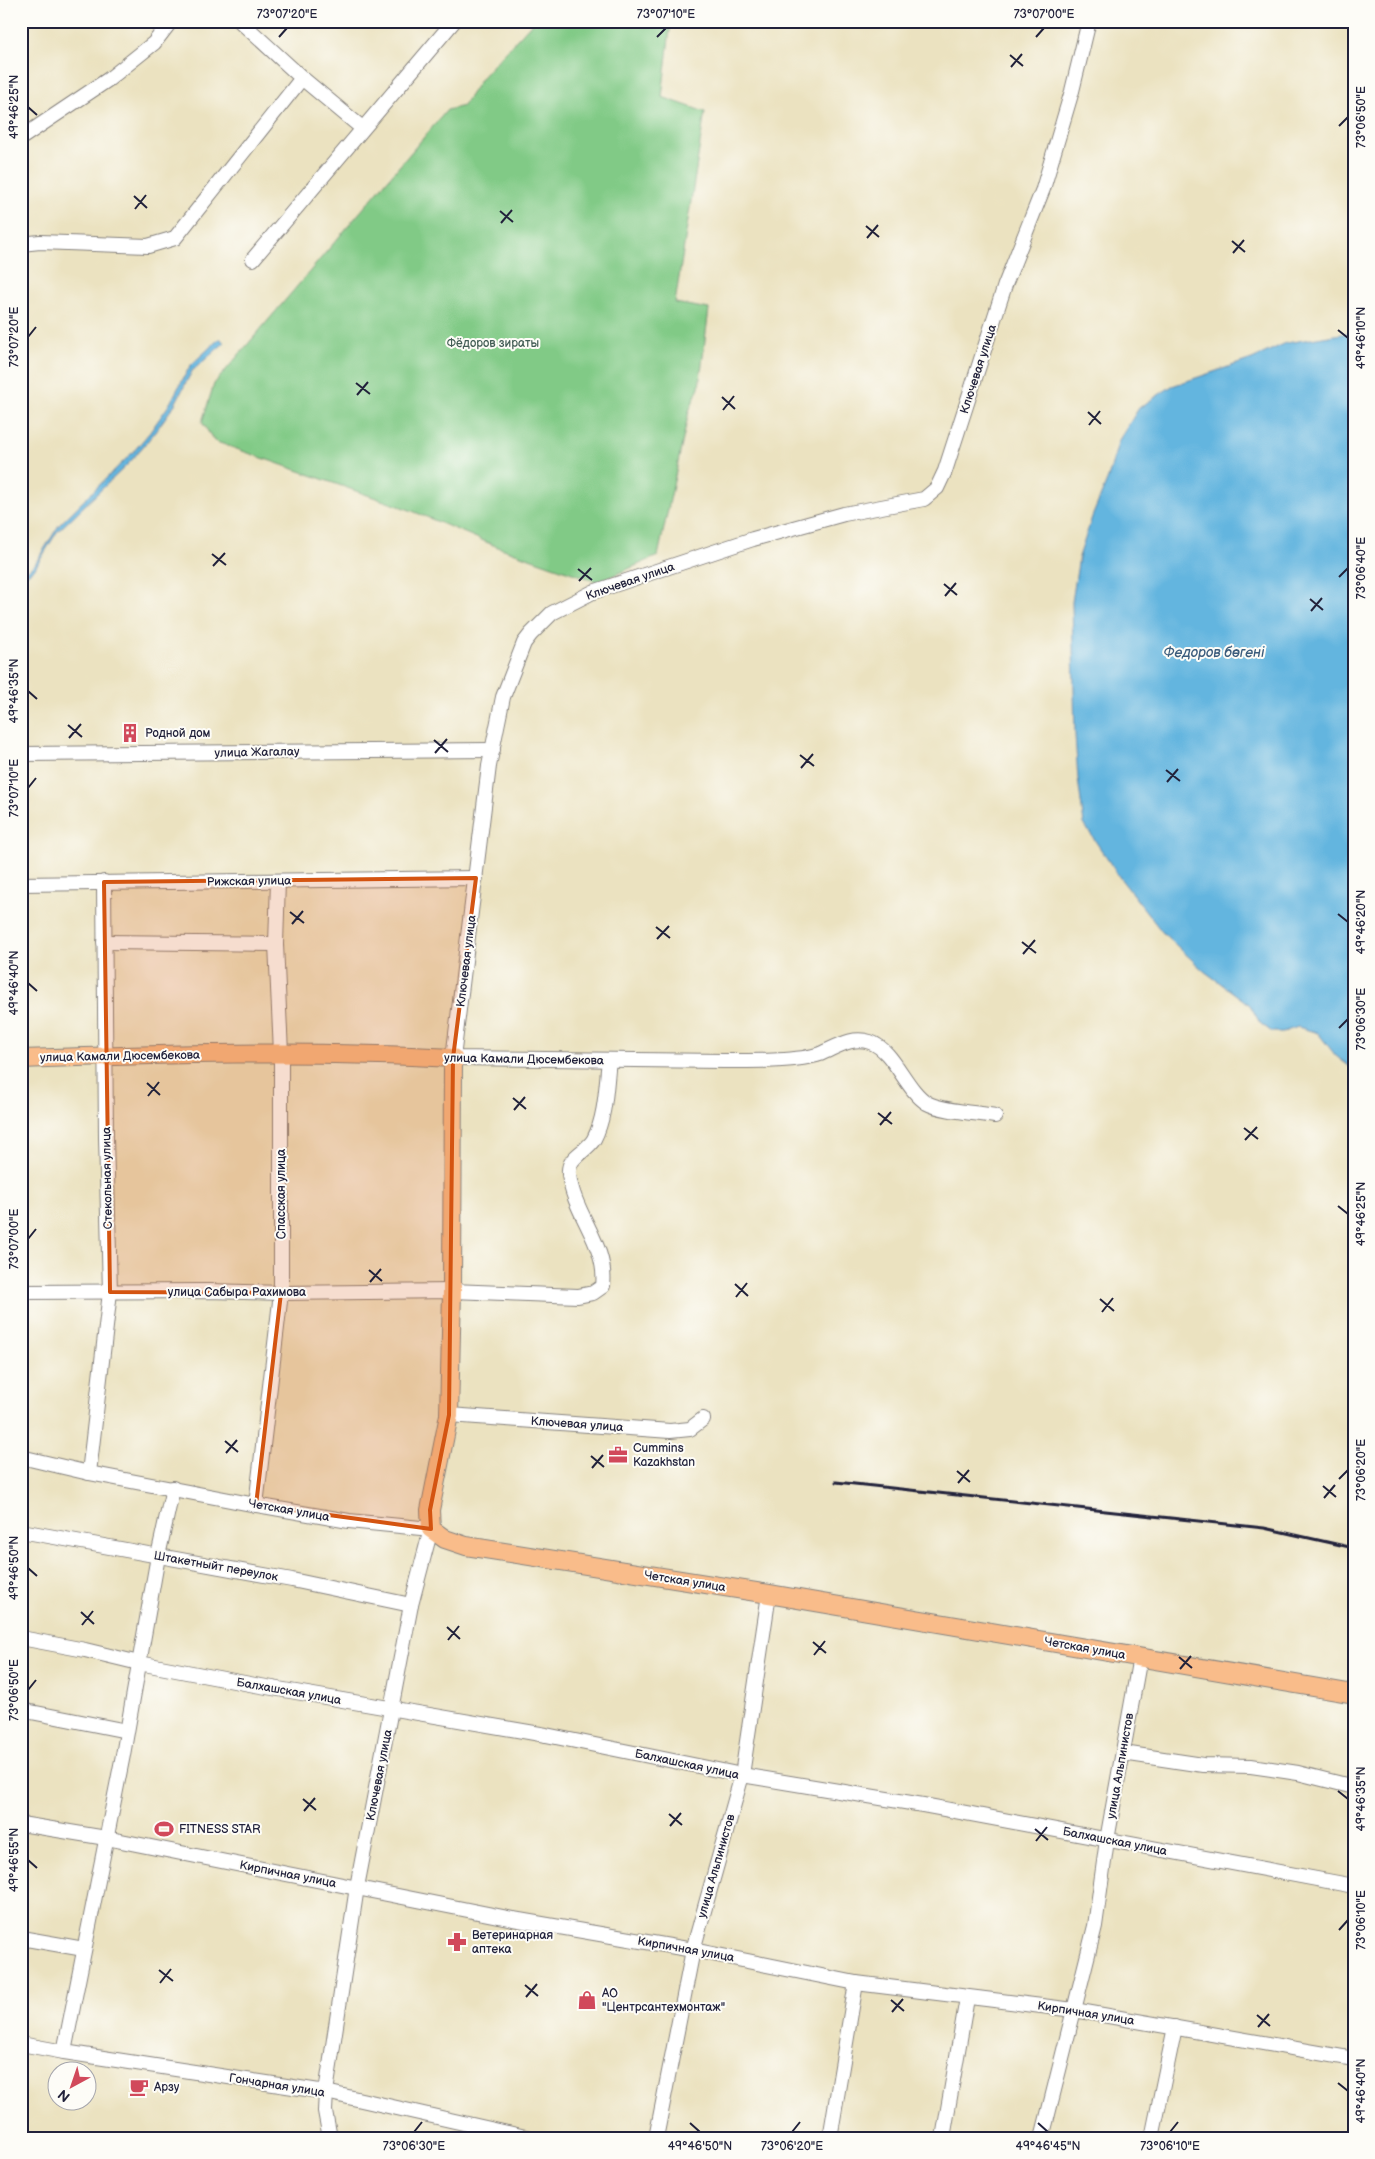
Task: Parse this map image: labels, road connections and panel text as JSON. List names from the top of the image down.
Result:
{
  "streets": {
    "main road": ["Ключевая улица", "улица Камали Дюсембекова", "Четская улица"],
    "street": [
      "улица Жагалау",
      "Рижская улица",
      "Стекольная улица",
      "Спасская улица",
      "улица Сабыра Рахимова",
      "Штакетныйт переулок",
      "Балхашская улица",
      "улица Альпинистов",
      "Кирпичная улица",
      "Гончарная улица"
    ]
  },
  "crossings": [
    ["Ключевая улица", "улица Жагалау"],
    ["Ключевая улица", "Рижская улица"],
    ["Ключевая улица", "улица Камали Дюсембекова"],
    ["Ключевая улица", "улица Сабыра Рахимова"],
    ["Ключевая улица", "Четская улица"],
    ["Ключевая улица", "Штакетныйт переулок"],
    ["Ключевая улица", "Балхашская улица"],
    ["Ключевая улица", "Кирпичная улица"],
    ["Ключевая улица", "Гончарная улица"],
    ["Рижская улица", "Стекольная улица"],
    ["Рижская улица", "Спасская улица"],
    ["улица Камали Дюсембекова", "Стекольная улица"],
    ["улица Камали Дюсембекова", "Спасская улица"],
    ["улица Камали Дюсембекова", "улица Сабыра Рахимова"],
    ["Стекольная улица", "улица Сабыра Рахимова"],
    ["Стекольная улица", "Четская улица"],
    ["Спасская улица", "улица Сабыра Рахимова"],
    ["Спасская улица", "Четская улица"],
    ["Четская улица", "улица Альпинистов"],
    ["Балхашская улица", "улица Альпинистов"],
    ["улица Альпинистов", "Кирпичная улица"]
  ],
  "water": ["Федоров бөгені"],
  "parks": ["Фёдоров зираты"],
  "places": {
    "building": ["Родной дом"],
    "office": ["Cummins Kazakhstan"],
    "sports": ["FITNESS STAR"],
    "pharmacy": ["Ветеринарная аптека"],
    "shop": ["АО \"Центрсантехмонтаж\""],
    "cafe": ["Арзу"]
  },
  "north": "bottom left",
  "coordinates": [
    "73°07'20\"E",
    "73°07'10\"E",
    "73°07'00\"E",
    "49°46'25\"N",
    "73°06'50\"E",
    "49°46'10\"N",
    "73°06'40\"E",
    "49°46'35\"N",
    "49°46'20\"N",
    "49°46'40\"N",
    "73°06'30\"E",
    "73°06'20\"E",
    "49°46'50\"N",
    "49°46'55\"N",
    "73°06'10\"E",
    "49°46'45\"N"
  ]
}
